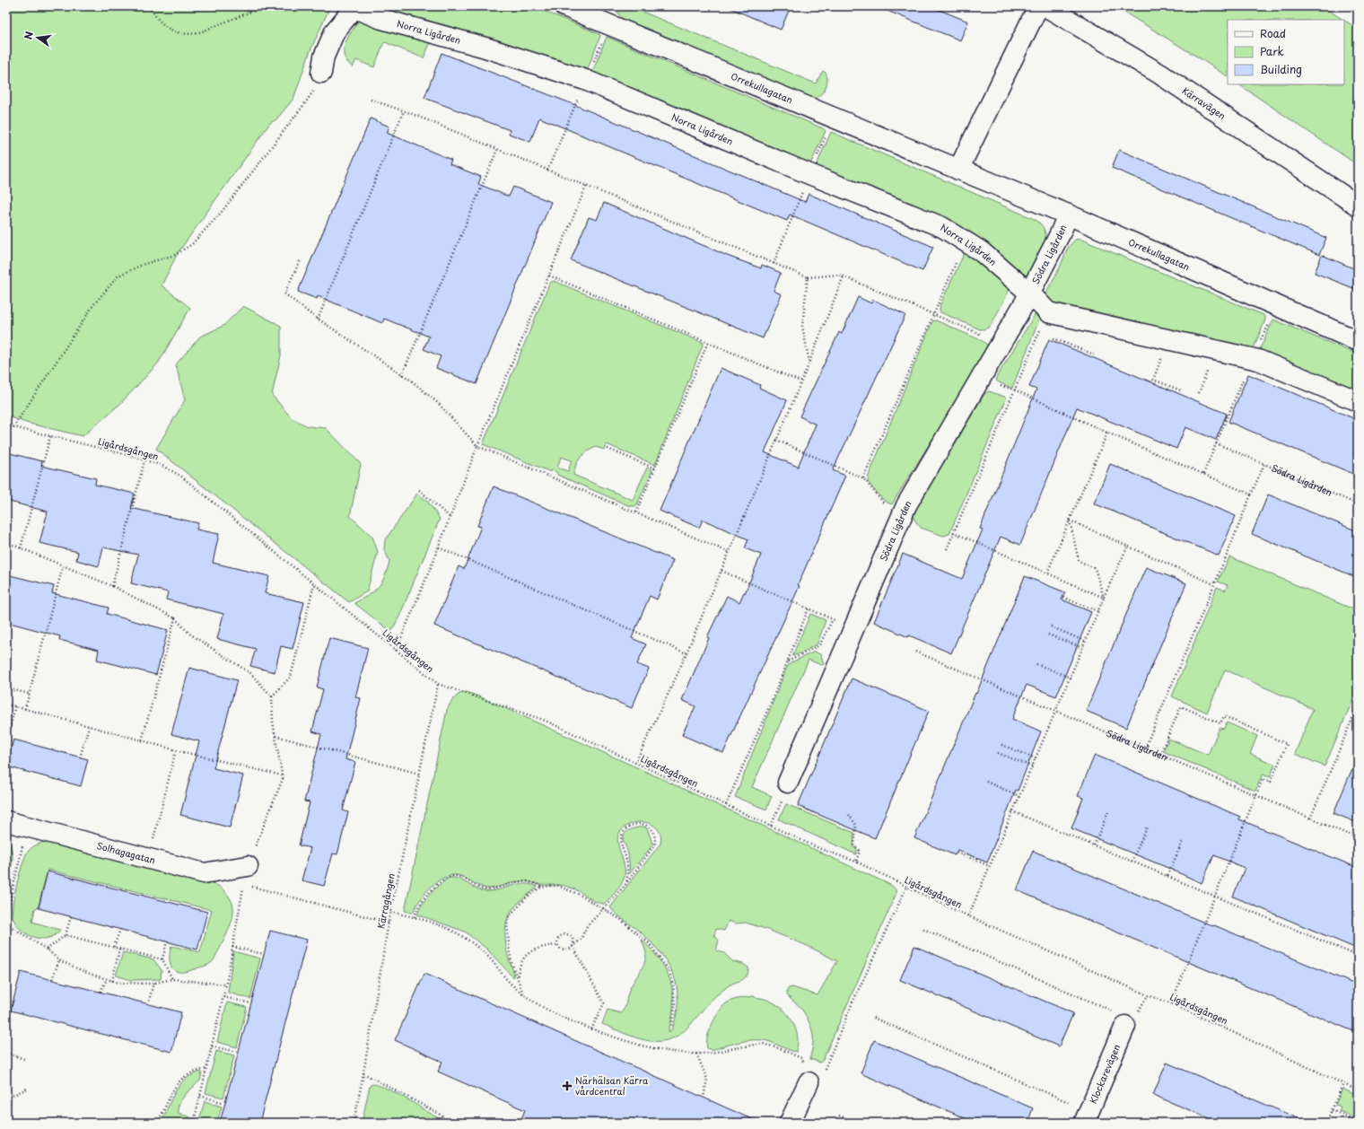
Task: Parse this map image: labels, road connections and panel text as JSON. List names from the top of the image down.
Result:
{
  "streets": {
    "street": [
      "Norra Ligården",
      "Orrekullagatan",
      "Kärravägen",
      "Södra Ligården",
      "Solhagagatan",
      "Klockarevägen"
    ],
    "path": ["Ligårdsgången", "Kärragången"]
  },
  "crossings": [
    ["Norra Ligården", "Södra Ligården"],
    ["Orrekullagatan", "Södra Ligården"],
    ["Ligårdsgången", "Kärragången"]
  ],
  "places": {
    "health": ["Närhälsan Kärra vårdcentral"]
  },
  "legend": ["Road", "Park", "Building"],
  "north": "left"
}
